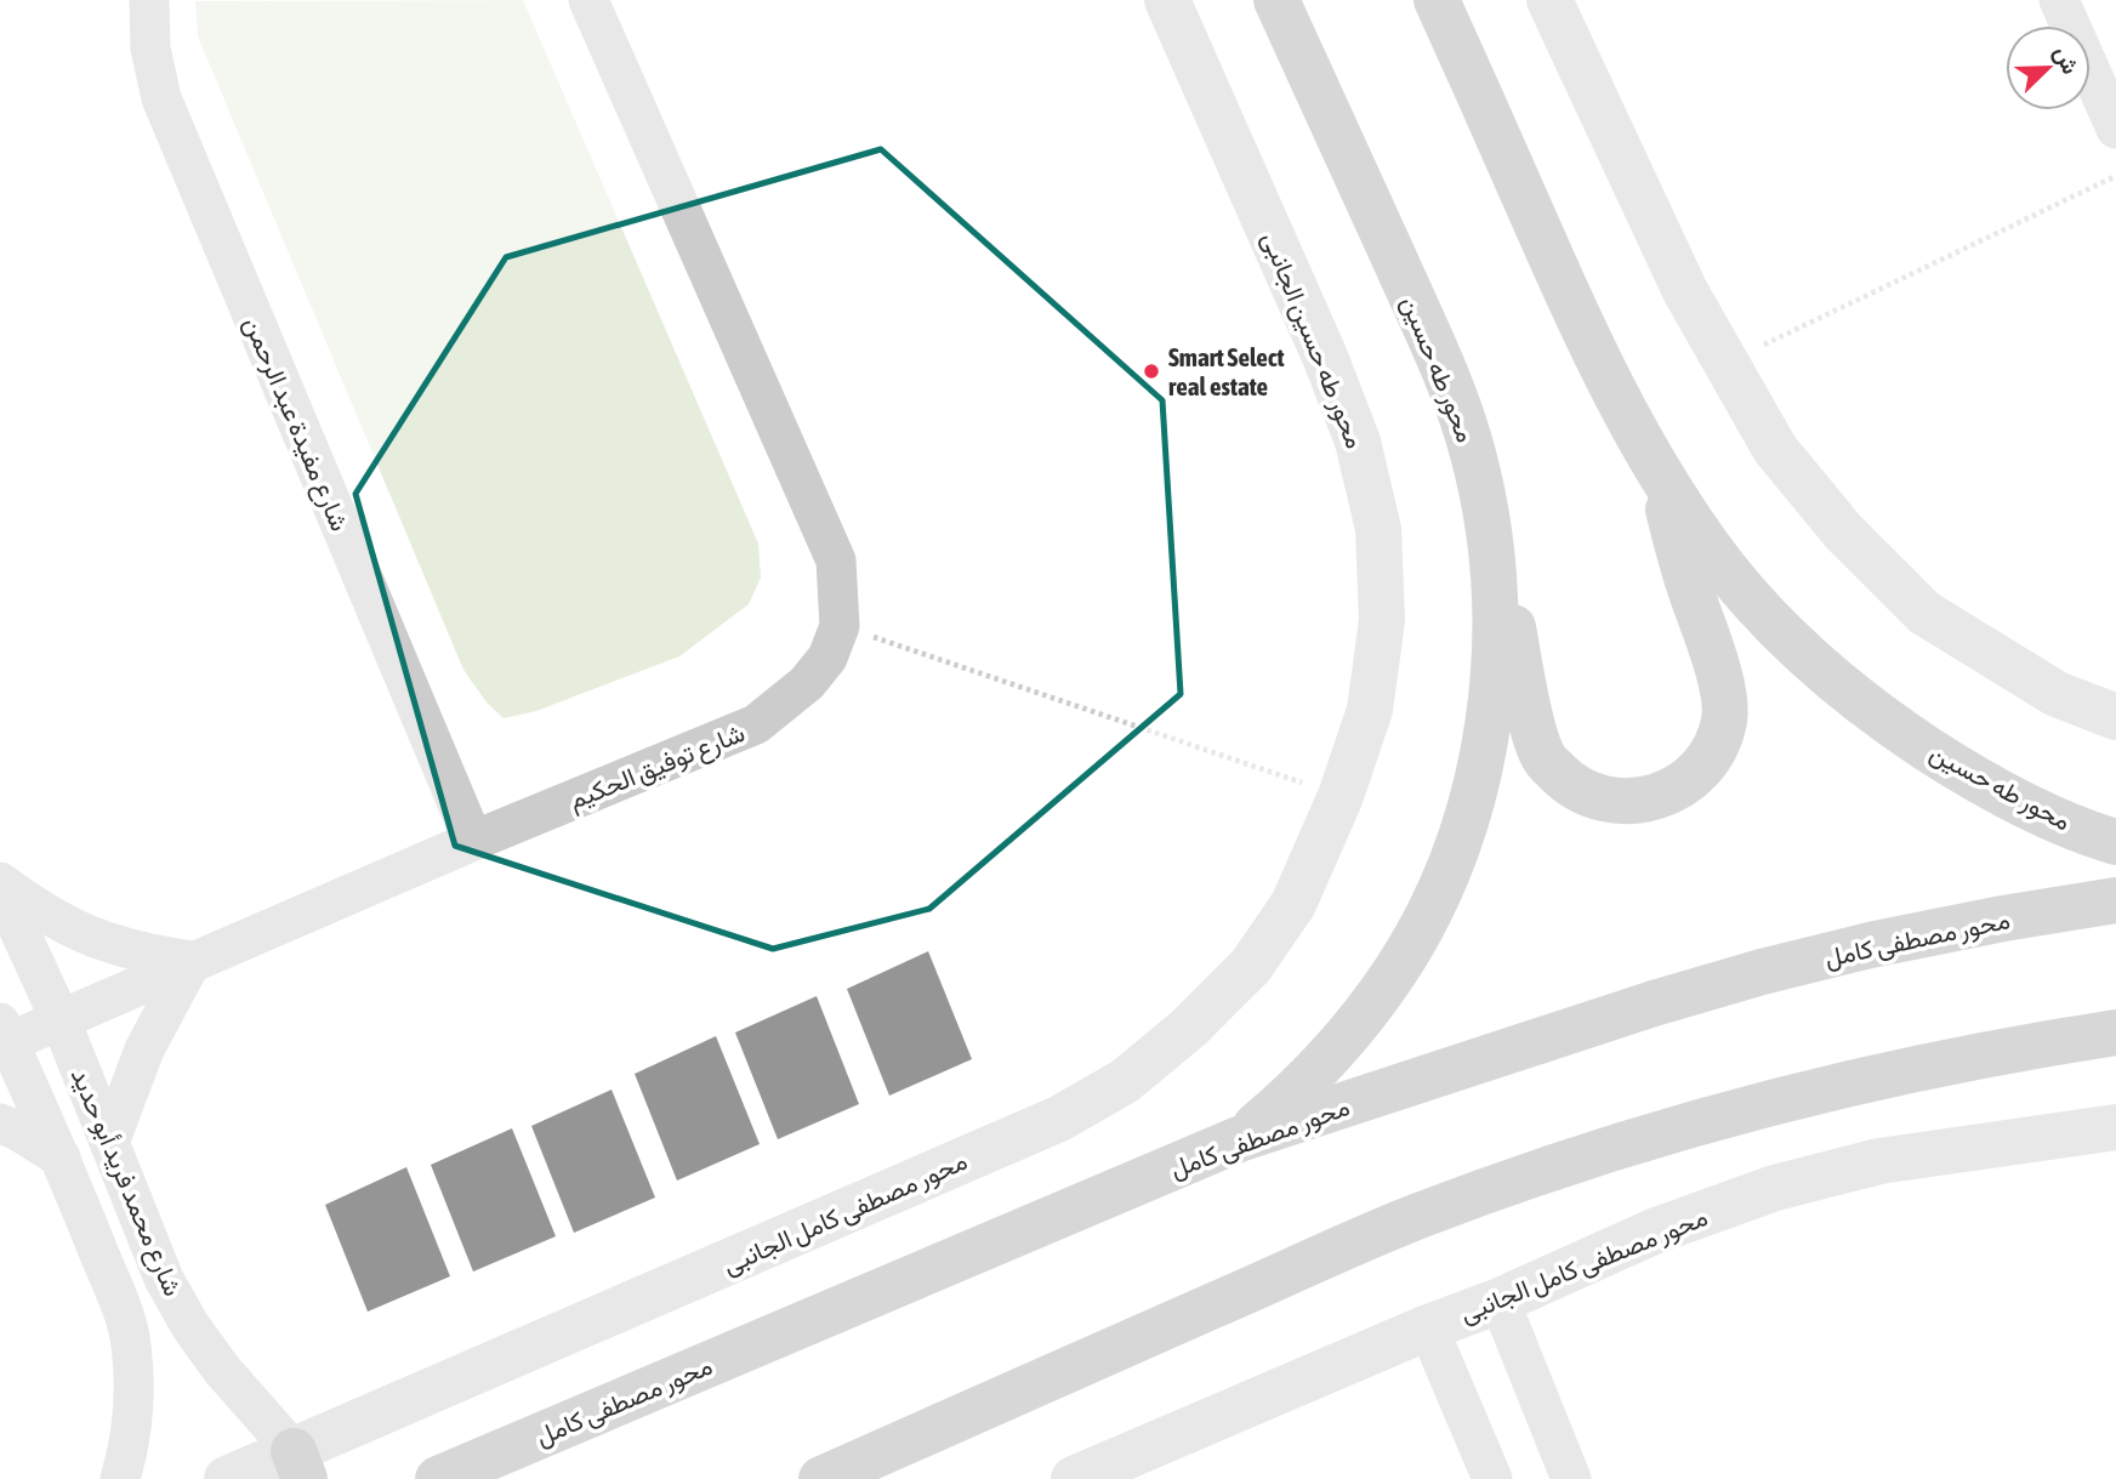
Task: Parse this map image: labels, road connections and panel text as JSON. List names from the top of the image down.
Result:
{
  "streets": {
    "main road": ["محور طه حسين", "محور مصطفى كامل"],
    "street": [
      "محور طه حسين الجانبى",
      "شارع مفيدة عبد الرحمن",
      "شارع توفيق الحكيم",
      "شارع محمد فريد أبو حديد",
      "محور مصطفى كامل الجانبى"
    ]
  },
  "crossings": [
    ["محور طه حسين الجانبى", "محور مصطفى كامل الجانبى"],
    ["محور طه حسين", "محور مصطفى كامل"],
    ["شارع مفيدة عبد الرحمن", "شارع توفيق الحكيم"],
    ["شارع توفيق الحكيم", "شارع محمد فريد أبو حديد"],
    ["شارع محمد فريد أبو حديد", "محور مصطفى كامل الجانبى"]
  ],
  "places": ["Smart Select real estate"],
  "north": "top right"
}
